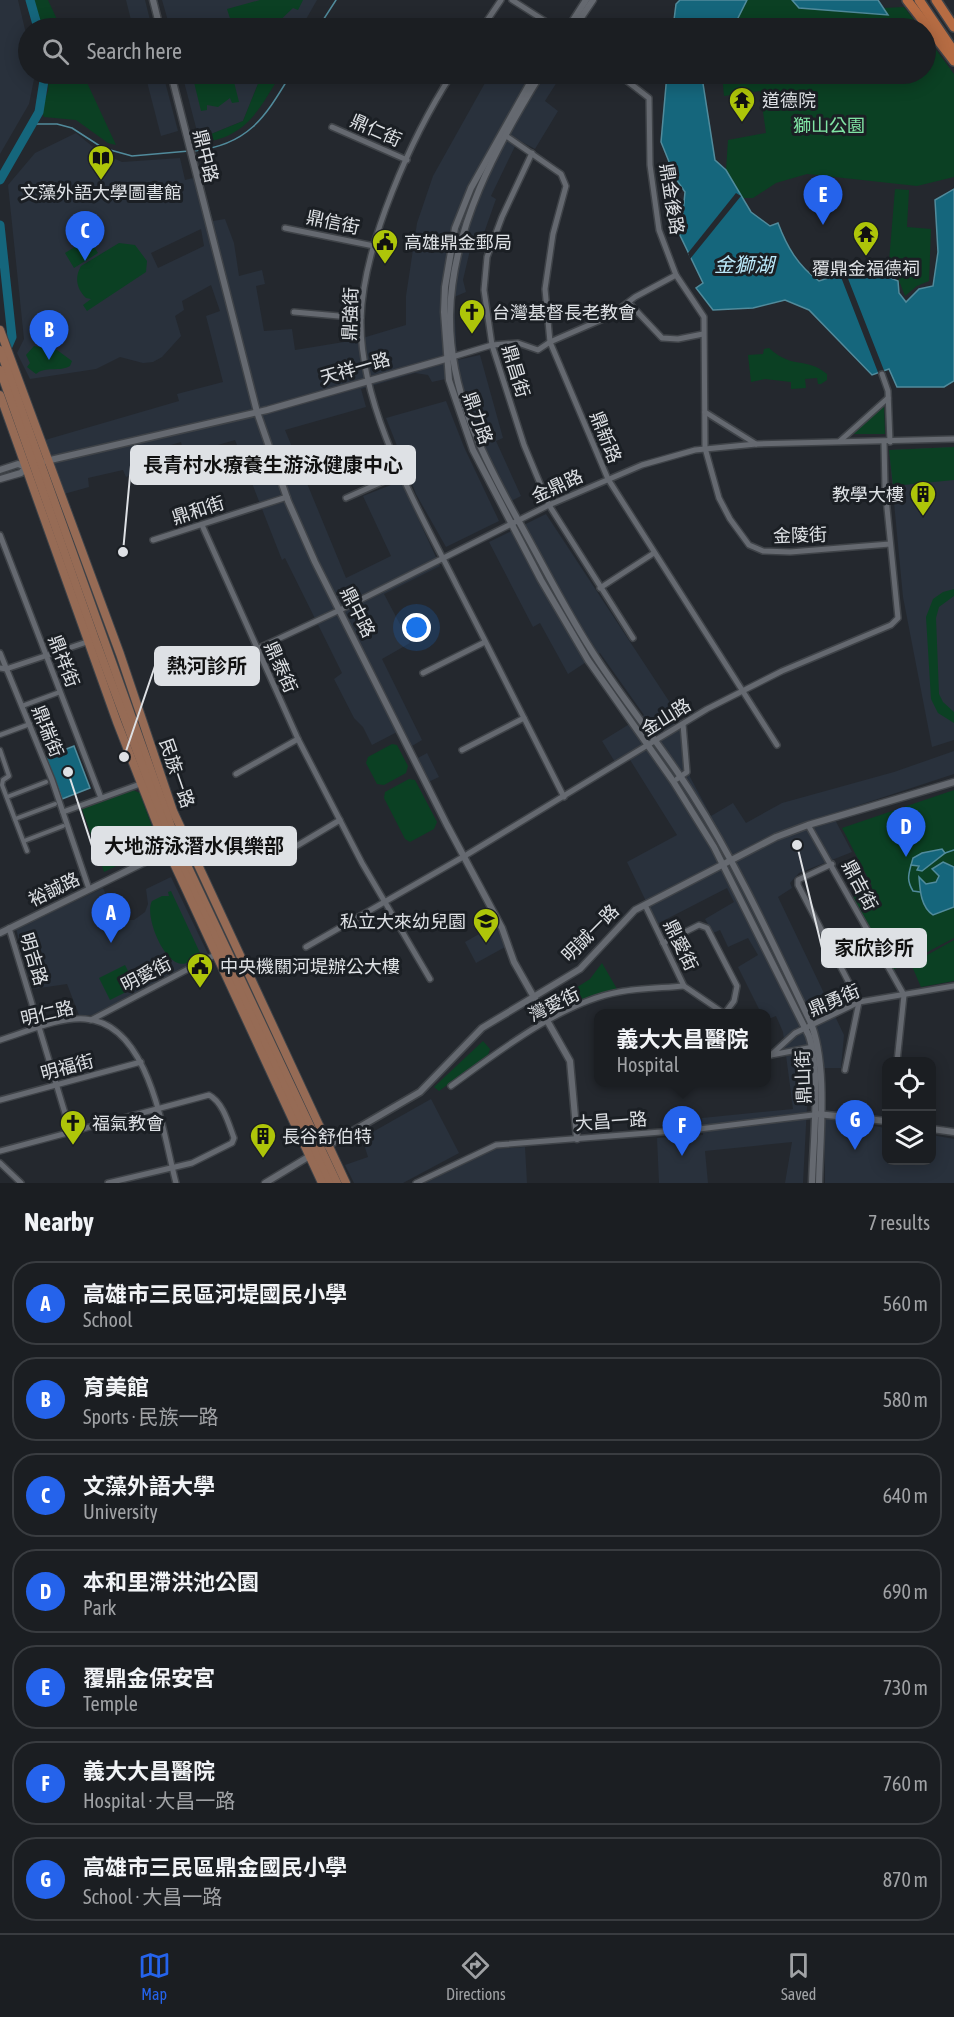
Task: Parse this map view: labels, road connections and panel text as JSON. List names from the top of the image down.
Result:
{
  "streets": {
    "main road": ["民族一路"],
    "street": [
      "鼎仁街",
      "鼎中路",
      "鼎金後路",
      "鼎信街",
      "鼎強街",
      "天祥一路",
      "鼎昌街",
      "鼎力路",
      "鼎新路",
      "金鼎路",
      "鼎和街",
      "金陵街",
      "鼎祥街",
      "鼎泰街",
      "金山路",
      "鼎瑞街",
      "鼎吉街",
      "裕誠路",
      "明誠一路",
      "鼎愛街",
      "明吉路",
      "明愛街",
      "鼎勇街",
      "灣愛街",
      "明仁路",
      "明福街",
      "鼎山街",
      "大昌一路"
    ]
  },
  "crossings": [
    ["鼎仁街", "鼎強街"],
    ["鼎中路", "天祥一路"],
    ["鼎中路", "金鼎路"],
    ["鼎中路", "鼎和街"],
    ["鼎中路", "金山路"],
    ["鼎中路", "明誠一路"],
    ["鼎中路", "灣愛街"],
    ["鼎中路", "大昌一路"],
    ["鼎金後路", "天祥一路"],
    ["鼎金後路", "金陵街"],
    ["鼎信街", "鼎強街"],
    ["鼎強街", "天祥一路"],
    ["鼎強街", "金鼎路"],
    ["鼎強街", "金山路"],
    ["天祥一路", "鼎昌街"],
    ["天祥一路", "鼎力路"],
    ["天祥一路", "鼎新路"],
    ["天祥一路", "民族一路"],
    ["鼎昌街", "鼎新路"],
    ["鼎昌街", "金鼎路"],
    ["鼎力路", "鼎新路"],
    ["鼎力路", "金鼎路"],
    ["鼎力路", "金山路"],
    ["鼎力路", "鼎山街"],
    ["鼎新路", "金鼎路"],
    ["鼎新路", "金山路"],
    ["金鼎路", "金陵街"],
    ["金鼎路", "鼎泰街"],
    ["金鼎路", "金山路"],
    ["鼎和街", "鼎泰街"],
    ["金陵街", "金山路"],
    ["鼎泰街", "金山路"],
    ["金山路", "鼎山街"],
    ["鼎瑞街", "裕誠路"],
    ["民族一路", "裕誠路"],
    ["民族一路", "明誠一路"],
    ["民族一路", "明愛街"],
    ["鼎吉街", "明誠一路"],
    ["鼎吉街", "鼎勇街"],
    ["裕誠路", "明吉路"],
    ["明誠一路", "鼎愛街"],
    ["明誠一路", "鼎山街"],
    ["鼎愛街", "灣愛街"],
    ["明吉路", "明仁路"],
    ["明吉路", "明福街"],
    ["明愛街", "明仁路"],
    ["鼎勇街", "鼎山街"],
    ["明仁路", "明福街"],
    ["鼎山街", "大昌一路"]
  ],
  "water": ["金獅湖"],
  "parks": ["獅山公園"],
  "places": {
    "temple": ["道德院", "覆鼎金福德祠"],
    "library": ["文藻外語大學圖書館"],
    "public building": ["高雄鼎金郵局", "中央機關河堤辦公大樓"],
    "church": ["台灣基督長老教會", "福氣教會"],
    "building": ["教學大樓", "長谷舒伯特"],
    "other": [
      "長青村水療養生游泳健康中心",
      "熱河診所",
      "大地游泳潛水俱樂部",
      "家欣診所"
    ],
    "school or university": ["私立大來幼兒園"]
  },
  "page": {
    "search": "Search here",
    "pins": [
      "E",
      "C",
      "B",
      "D",
      "A",
      "G",
      "F"
    ],
    "popup": ["義大大昌醫院", "Hospital"],
    "heading": ["Nearby", "7 results"],
    "list": [
      {
        "mark": "A",
        "name": "高雄市三民區河堤國民小學",
        "note": "School",
        "value": "560 m"
      },
      {
        "mark": "B",
        "name": "育美館",
        "note": "Sports · 民族一路",
        "value": "580 m"
      },
      {
        "mark": "C",
        "name": "文藻外語大學",
        "note": "University",
        "value": "640 m"
      },
      {
        "mark": "D",
        "name": "本和里滯洪池公園",
        "note": "Park",
        "value": "690 m"
      },
      {
        "mark": "E",
        "name": "覆鼎金保安宮",
        "note": "Temple",
        "value": "730 m"
      },
      {
        "mark": "F",
        "name": "義大大昌醫院",
        "note": "Hospital · 大昌一路",
        "value": "760 m"
      },
      {
        "mark": "G",
        "name": "高雄市三民區鼎金國民小學",
        "note": "School · 大昌一路",
        "value": "870 m"
      }
    ],
    "nav": ["Map", "Directions", "Saved"]
  }
}
